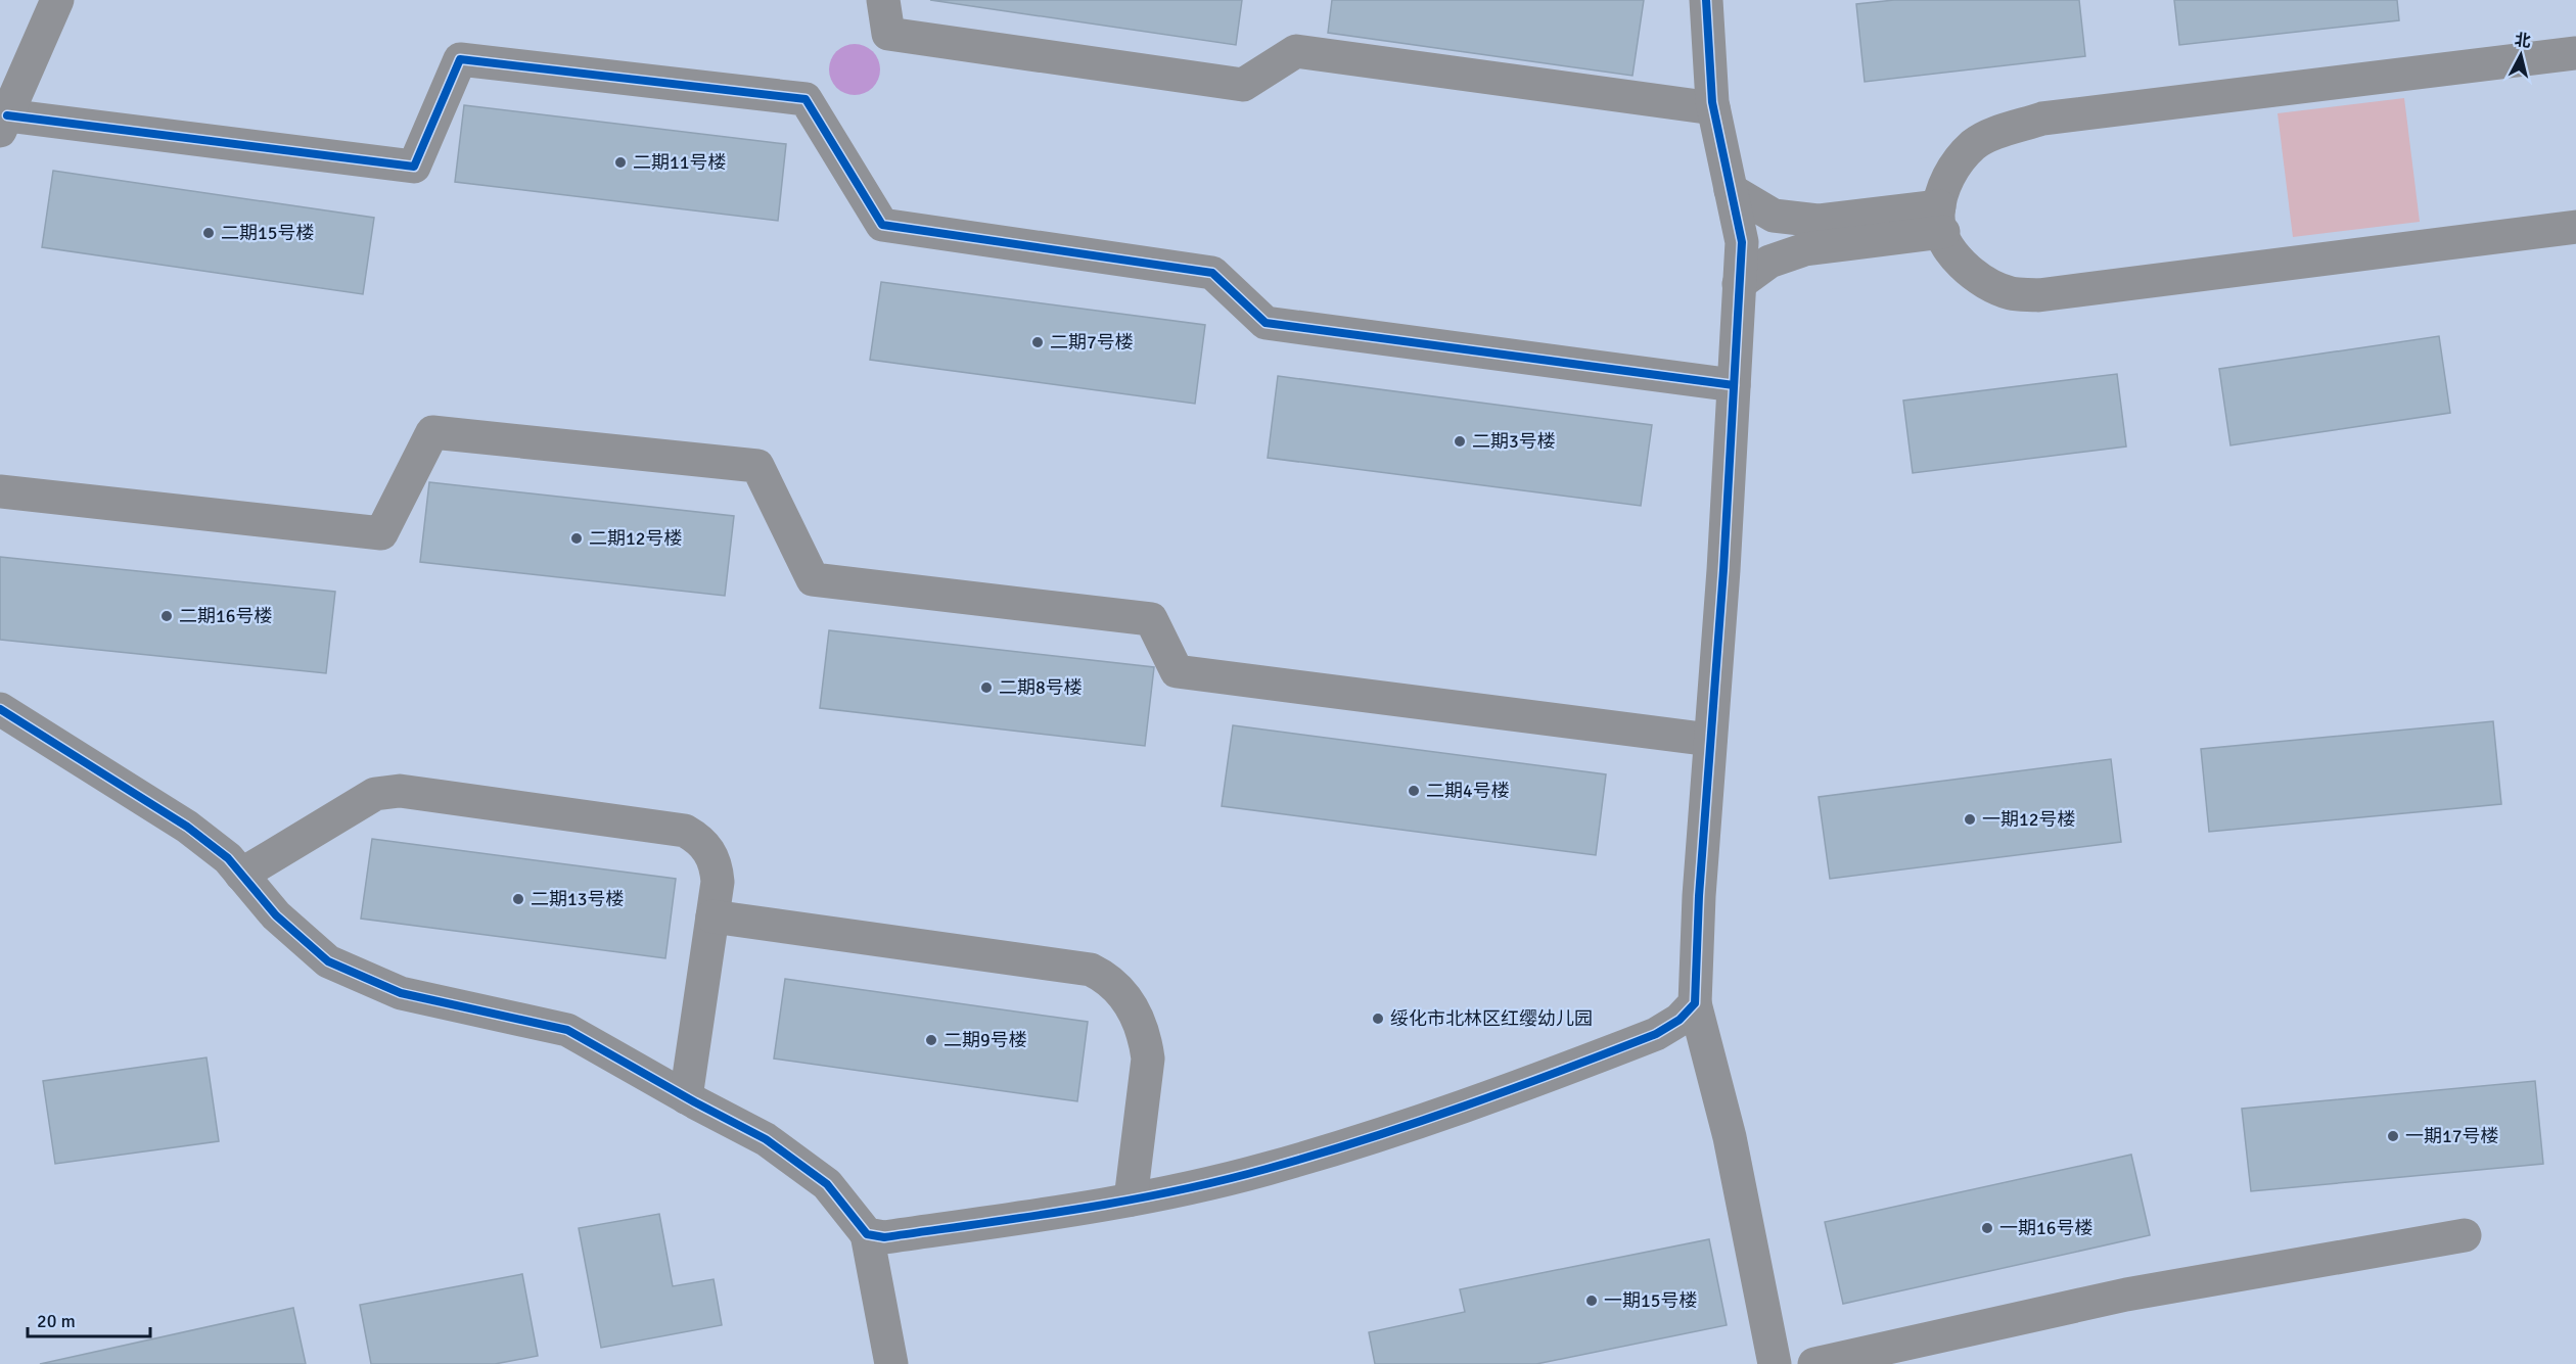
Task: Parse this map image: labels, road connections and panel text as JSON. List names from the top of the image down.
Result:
{
  "places": [
    "二期11号楼",
    "二期15号楼",
    "二期7号楼",
    "二期3号楼",
    "二期12号楼",
    "二期16号楼",
    "二期8号楼",
    "二期4号楼",
    "一期12号楼",
    "二期13号楼",
    "绥化市北林区红缨幼儿园",
    "二期9号楼",
    "一期17号楼",
    "一期16号楼",
    "一期15号楼"
  ],
  "scale_bar": "20 m",
  "north": "top"
}
